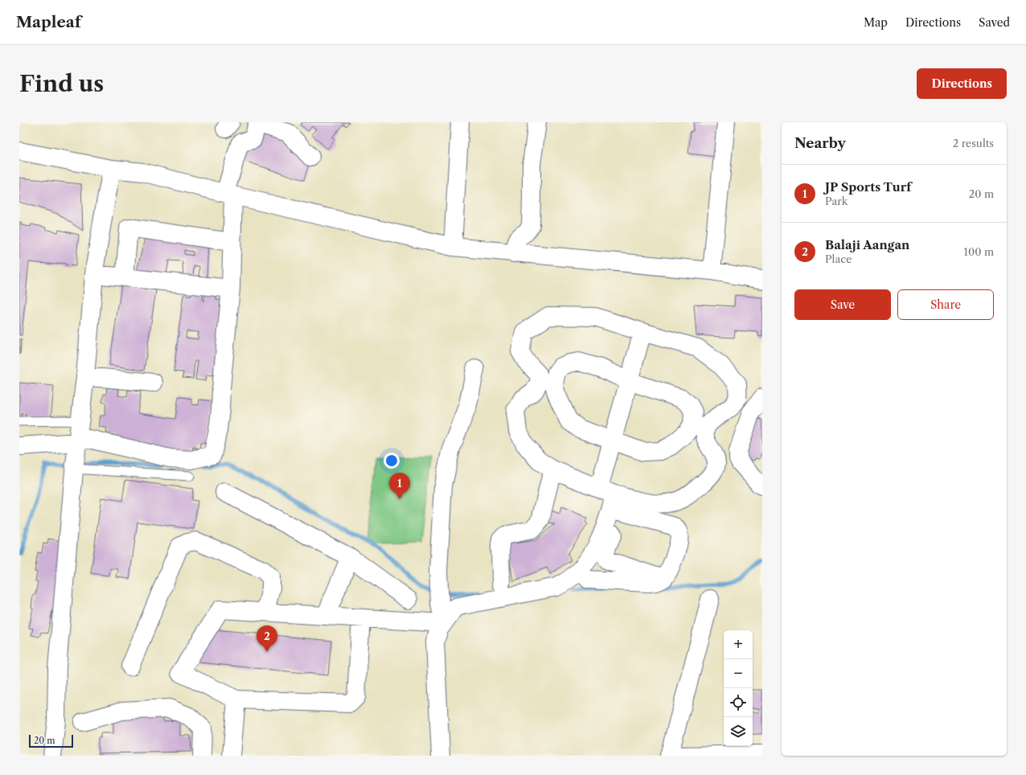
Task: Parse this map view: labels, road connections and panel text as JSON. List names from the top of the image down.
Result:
{
  "scale_bar": "20 m",
  "page": {
    "header": "Mapleaf",
    "nav": ["Map", "Directions", "Saved"],
    "buttons": [
      "Directions",
      ["Save", "Share"]
    ],
    "title": "Find us",
    "heading": ["Nearby", "2 results"],
    "list": [
      {
        "mark": "1",
        "name": "JP Sports Turf",
        "note": "Park",
        "value": "20 m"
      },
      {
        "mark": "2",
        "name": "Balaji Aangan",
        "note": "Place",
        "value": "100 m"
      }
    ],
    "pins": ["1", "2"],
    "map_buttons": ["+", "−"],
    "scale": "20 m"
  }
}
